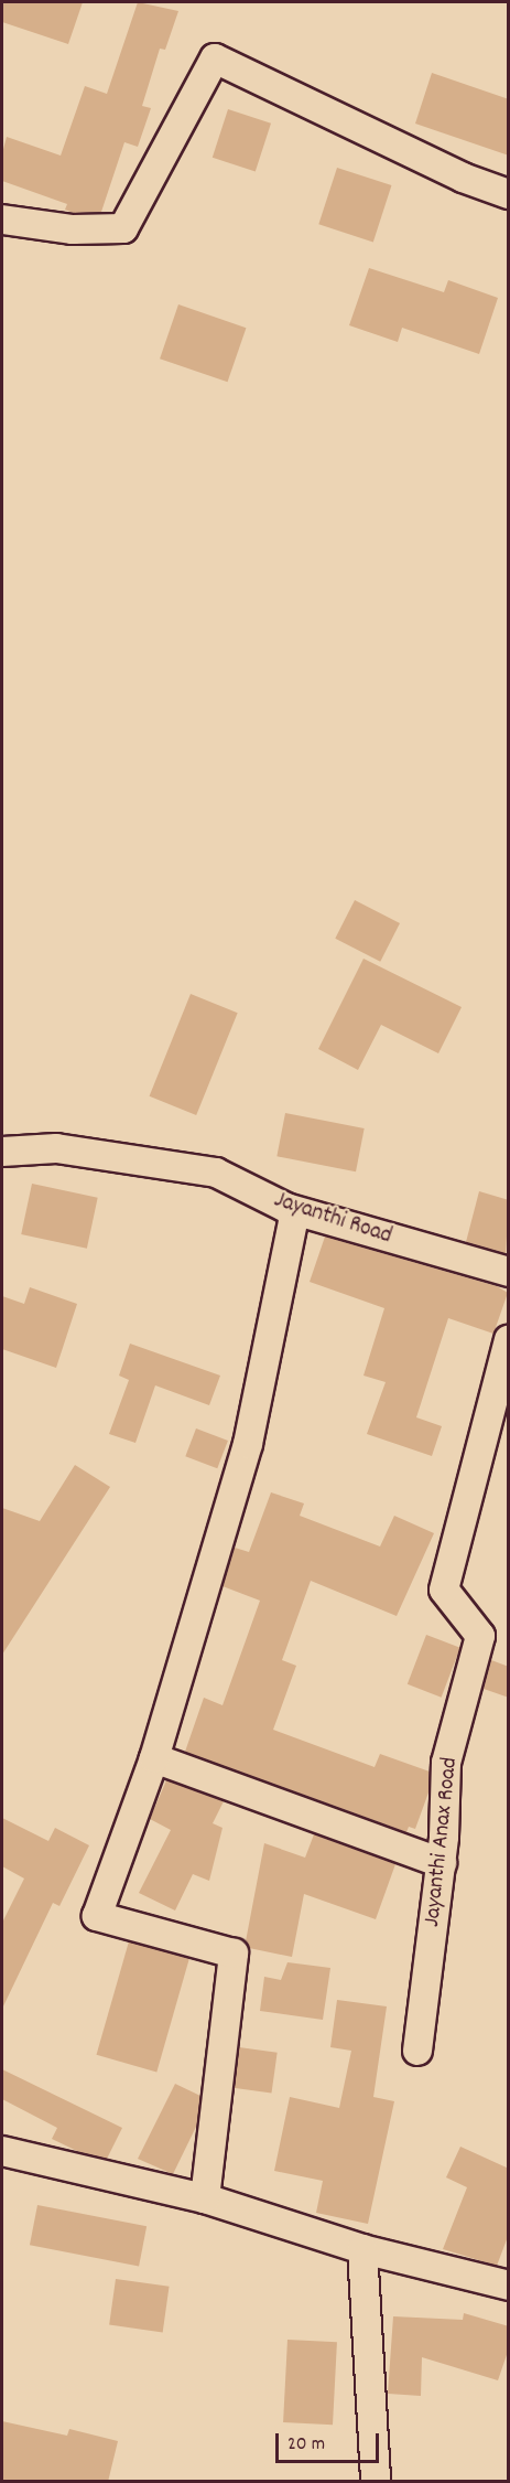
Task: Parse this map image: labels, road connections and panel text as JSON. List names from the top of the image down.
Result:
{
  "streets": {
    "street": ["Jayanthi Road", "Jayanthi Anax Road"]
  },
  "scale_bar": "20 m"
}
